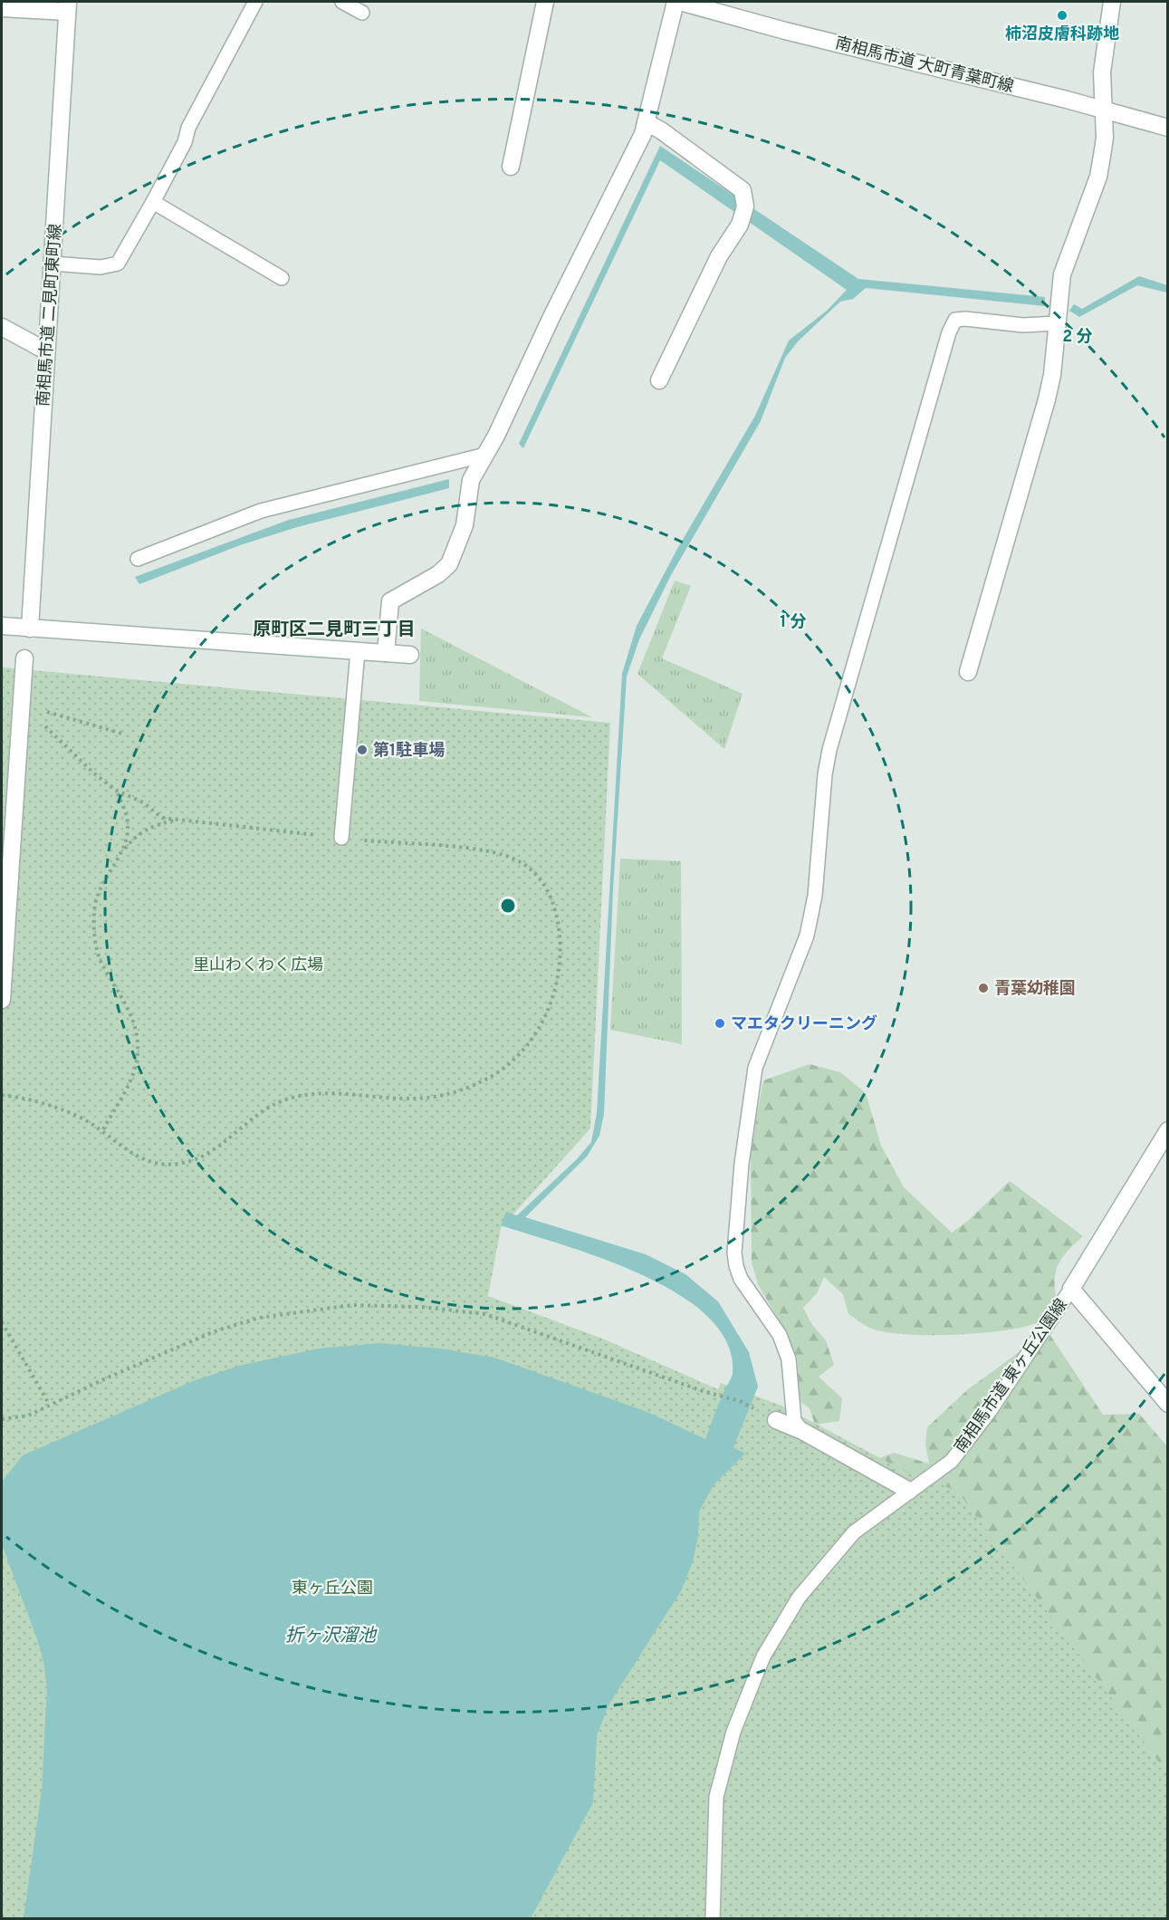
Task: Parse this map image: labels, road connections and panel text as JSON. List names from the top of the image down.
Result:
{
  "streets": {
    "street": ["南相馬市道 大町青葉町線", "南相馬市道 二見町東町線", "南相馬市道 東ヶ丘公園線"]
  },
  "districts": ["原町区二見町三丁目"],
  "water": ["折ヶ沢溜池"],
  "parks": ["里山わくわく広場", "東ヶ丘公園"],
  "places": [
    "柿沼皮膚科跡地",
    "第1駐車場",
    "青葉幼稚園",
    "マエタクリーニング"
  ],
  "rings": ["2 分", "1 分"]
}
